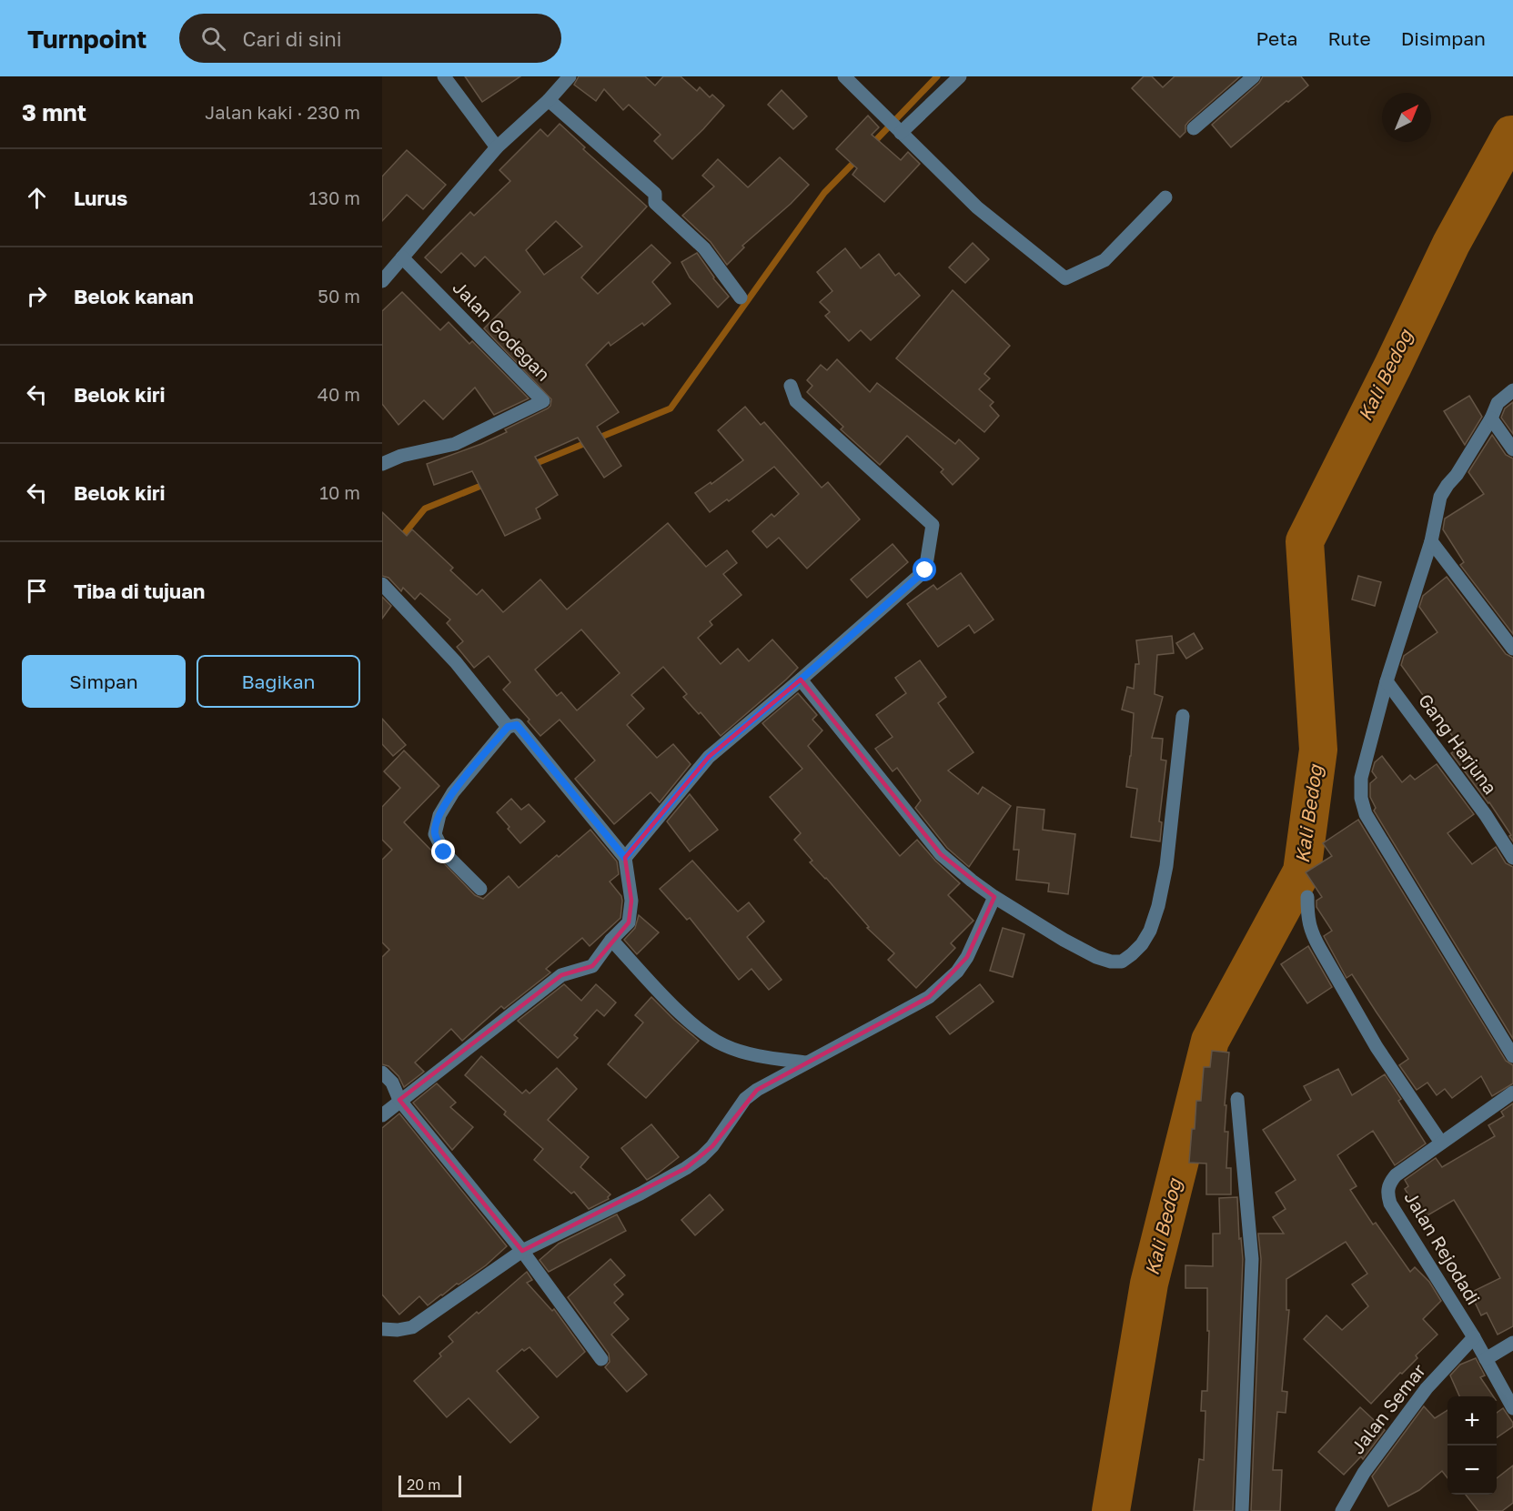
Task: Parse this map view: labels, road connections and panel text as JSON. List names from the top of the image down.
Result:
{
  "streets": {
    "street": [
      "Jalan Godegan",
      "Gang Harjuna",
      "Jalan Rejodadi",
      "Jalan Semar"
    ]
  },
  "crossings": [
    ["Jalan Rejodadi", "Jalan Semar"]
  ],
  "water": ["Kali Bedog"],
  "scale_bar": "20 m",
  "north": "top right",
  "page": {
    "header": "Turnpoint",
    "search": "Cari di sini",
    "nav": ["Peta", "Rute", "Disimpan"],
    "heading": ["3 mnt", "Jalan kaki · 230 m"],
    "list": [
      ["Lurus", "130 m"],
      ["Belok kanan", "50 m"],
      ["Belok kiri", "40 m"],
      ["Belok kiri", "10 m"],
      "Tiba di tujuan"
    ],
    "buttons": ["Simpan", "Bagikan"],
    "map_buttons": ["+", "−"],
    "scale": "20 m"
  }
}
